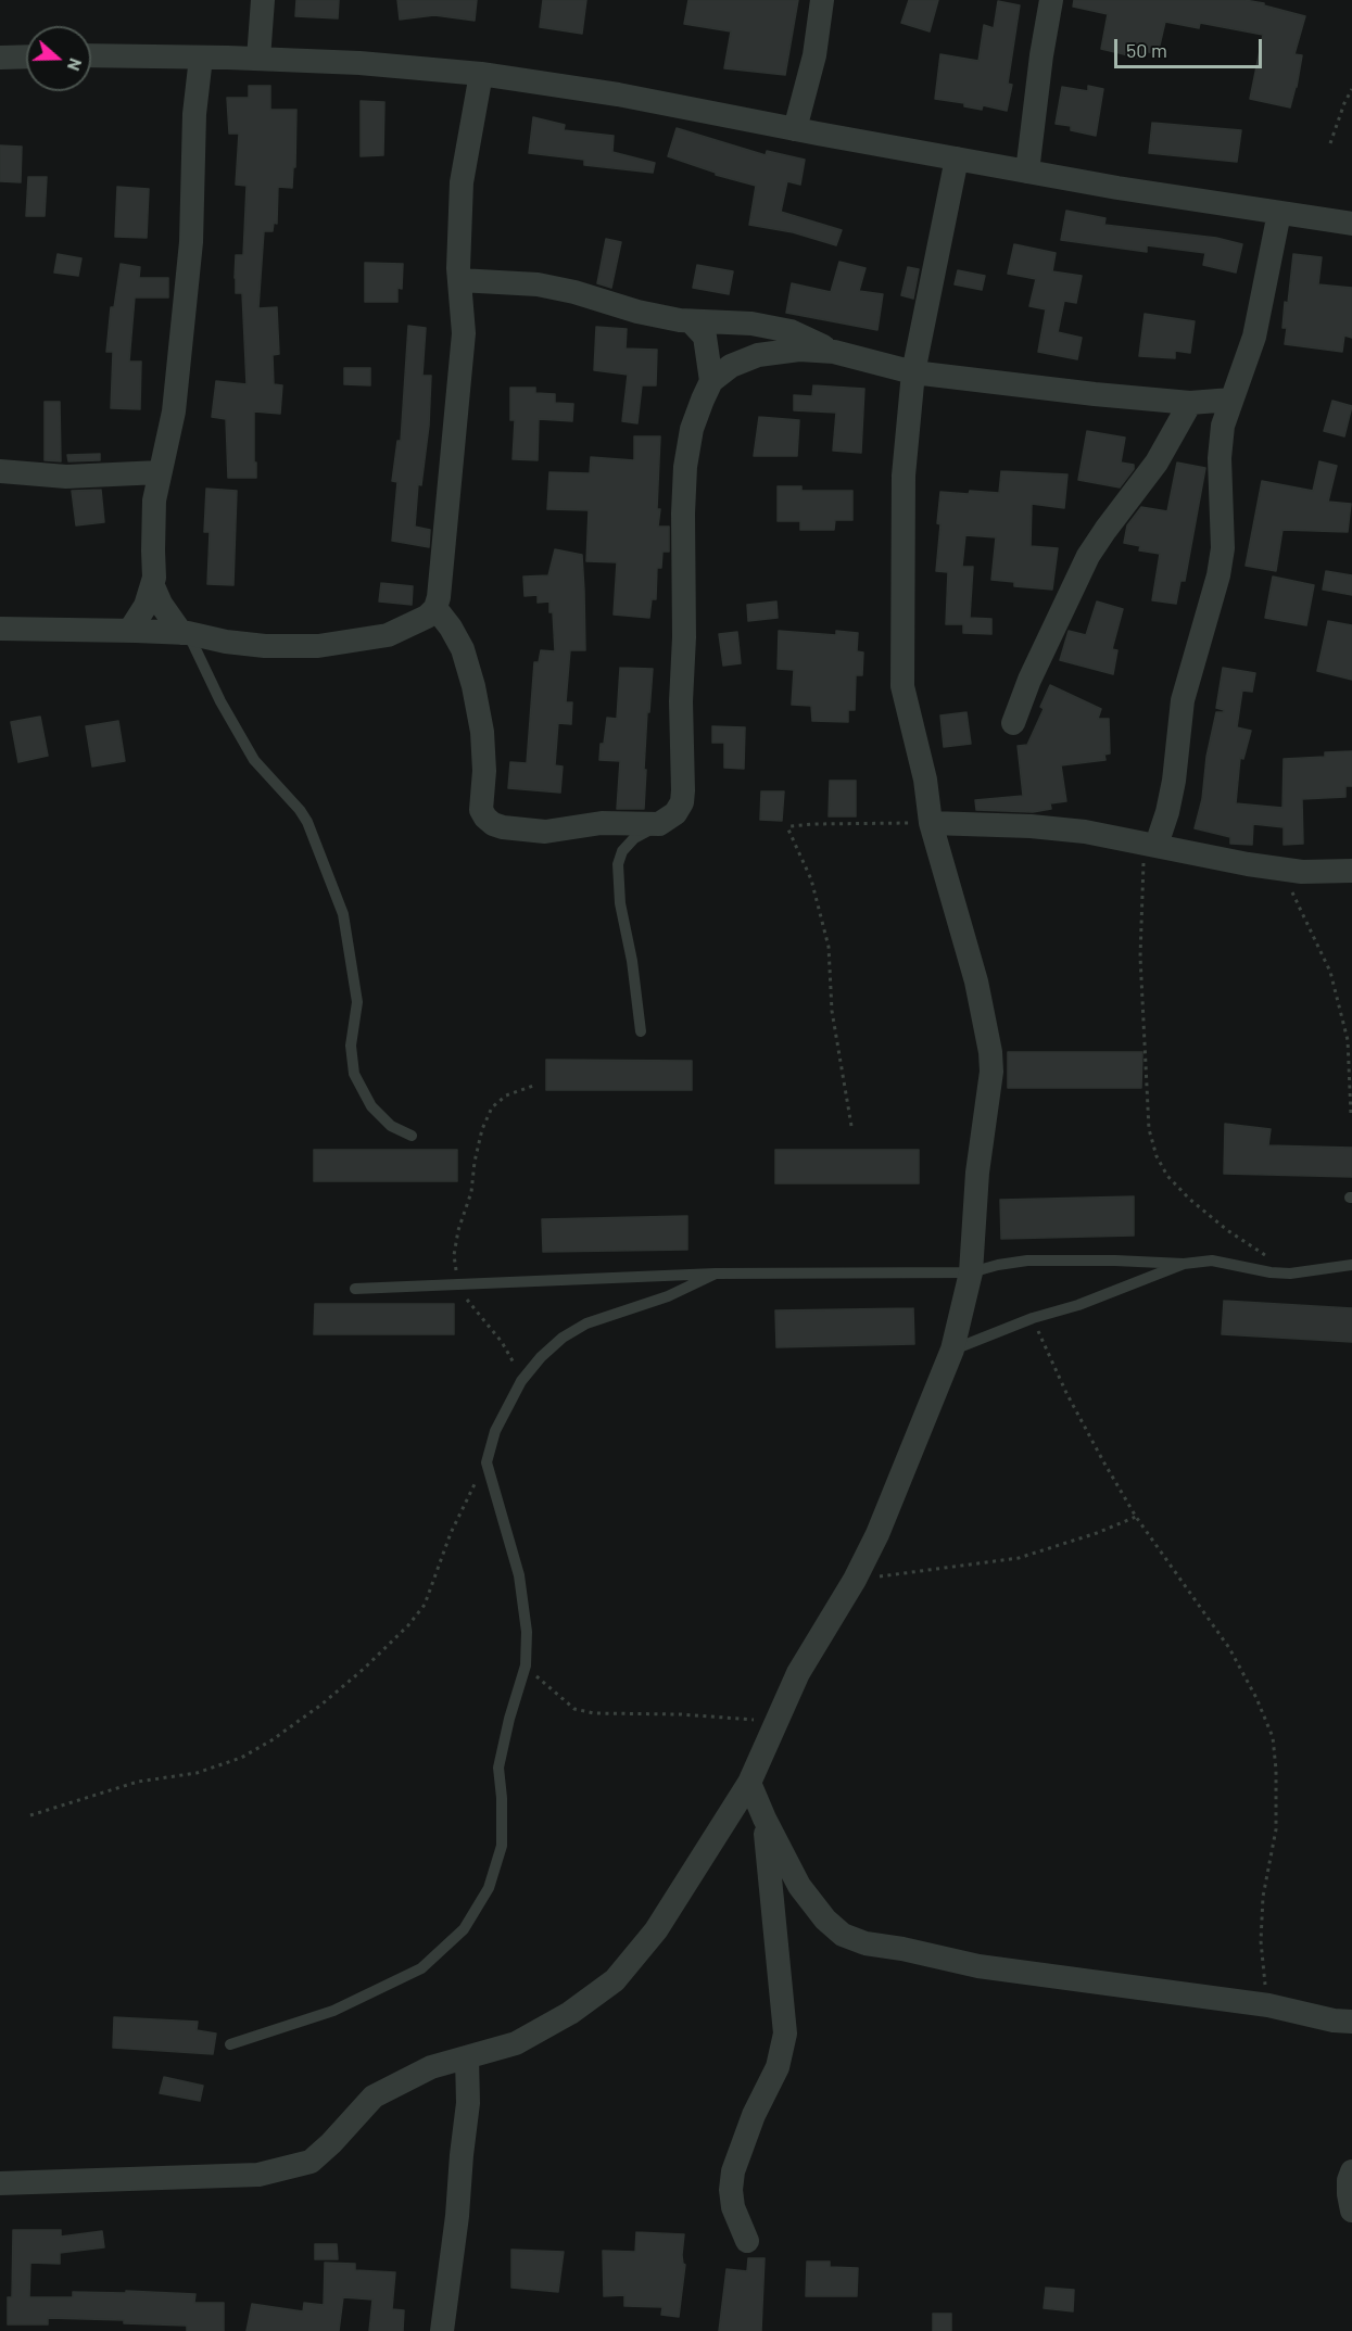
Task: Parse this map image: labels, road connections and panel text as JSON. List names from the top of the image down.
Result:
{
  "scale_bar": "50 m",
  "north": "right"
}
